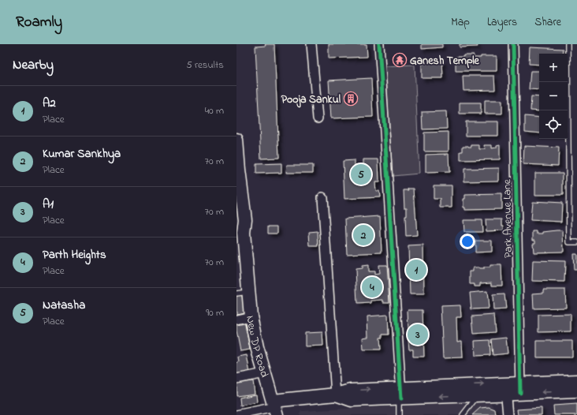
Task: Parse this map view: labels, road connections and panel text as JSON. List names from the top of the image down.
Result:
{
  "streets": {
    "main road": ["New DP Road"],
    "street": ["Park Avenue Lane"]
  },
  "places": {
    "temple": ["Ganesh Temple"],
    "building": ["Pooja Sankul"]
  },
  "page": {
    "header": "Roamly",
    "nav": ["Map", "Layers", "Share"],
    "heading": ["Nearby", "5 results"],
    "map_buttons": ["+", "−"],
    "list": [
      {
        "mark": "1",
        "name": "A2",
        "note": "Place",
        "value": "40 m"
      },
      {
        "mark": "2",
        "name": "Kumar Sankhya",
        "note": "Place",
        "value": "70 m"
      },
      {
        "mark": "3",
        "name": "A1",
        "note": "Place",
        "value": "70 m"
      },
      {
        "mark": "4",
        "name": "Parth Heights",
        "note": "Place",
        "value": "70 m"
      },
      {
        "mark": "5",
        "name": "Natasha",
        "note": "Place",
        "value": "90 m"
      }
    ],
    "pins": [
      "5",
      "2",
      "1",
      "4",
      "3"
    ]
  }
}
